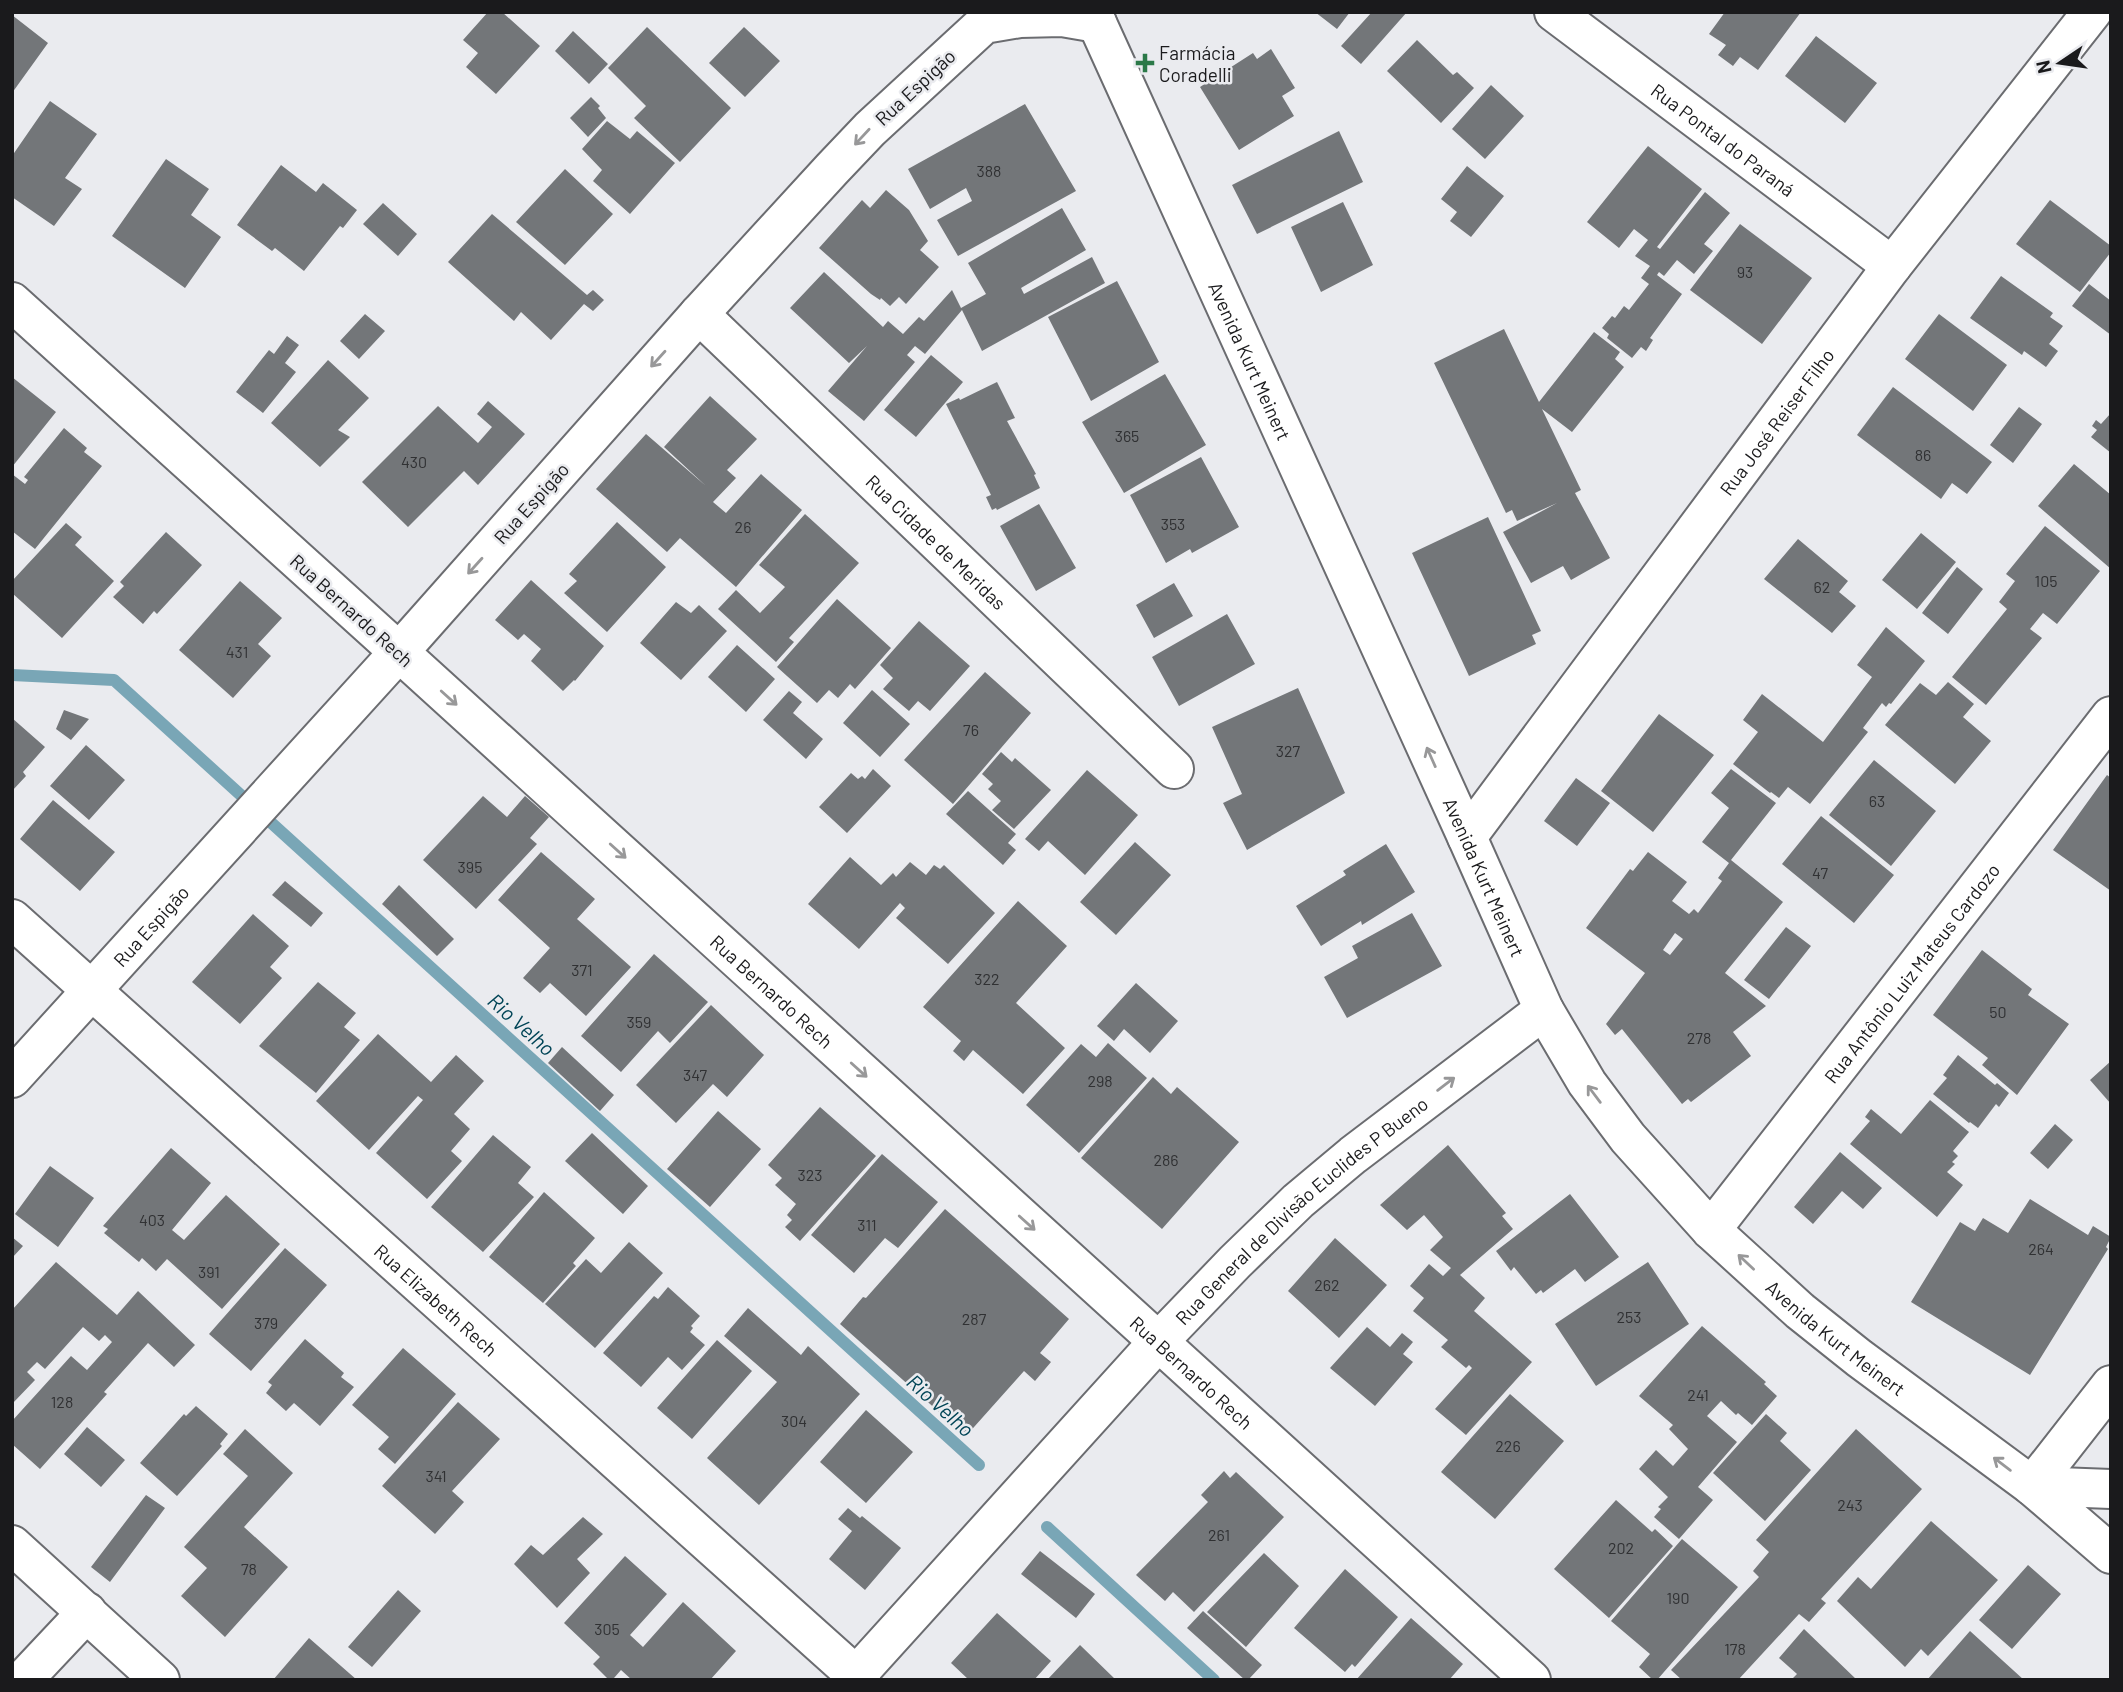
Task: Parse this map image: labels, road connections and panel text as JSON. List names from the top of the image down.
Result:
{
  "streets": {
    "street": [
      "Rua Espigão",
      "Rua Pontal do Paraná",
      "Avenida Kurt Meinert",
      "Rua José Reiser Filho",
      "Rua Cidade de Meridas",
      "Rua Bernardo Rech",
      "Rua Antônio Luiz Mateus Cardozo",
      "Rua General de Divisão Euclides P Bueno",
      "Rua Elizabeth Rech"
    ]
  },
  "crossings": [
    ["Rua Espigão", "Avenida Kurt Meinert"],
    ["Rua Espigão", "Rua Cidade de Meridas"],
    ["Rua Espigão", "Rua Bernardo Rech"],
    ["Rua Espigão", "Rua Elizabeth Rech"],
    ["Rua Pontal do Paraná", "Rua José Reiser Filho"],
    ["Avenida Kurt Meinert", "Rua José Reiser Filho"],
    ["Avenida Kurt Meinert", "Rua Antônio Luiz Mateus Cardozo"],
    ["Avenida Kurt Meinert", "Rua General de Divisão Euclides P Bueno"],
    ["Rua Bernardo Rech", "Rua General de Divisão Euclides P Bueno"],
    ["Rua General de Divisão Euclides P Bueno", "Rua Elizabeth Rech"]
  ],
  "one_way": [
    "Rua Espigão",
    "Avenida Kurt Meinert",
    "Rua Bernardo Rech",
    "Rua General de Divisão Euclides P Bueno"
  ],
  "water": ["Rio Velho"],
  "places": {
    "health": ["Farmácia Coradelli"]
  },
  "house_numbers": [
    "388",
    "93",
    "365",
    "86",
    "430",
    "353",
    "26",
    "105",
    "62",
    "431",
    "76",
    "327",
    "63",
    "395",
    "47",
    "371",
    "322",
    "50",
    "359",
    "278",
    "347",
    "298",
    "286",
    "323",
    "403",
    "311",
    "264",
    "391",
    "262",
    "253",
    "287",
    "379",
    "241",
    "128",
    "304",
    "226",
    "341",
    "243",
    "261",
    "202",
    "78",
    "190",
    "305",
    "178"
  ],
  "north": "left"
}
